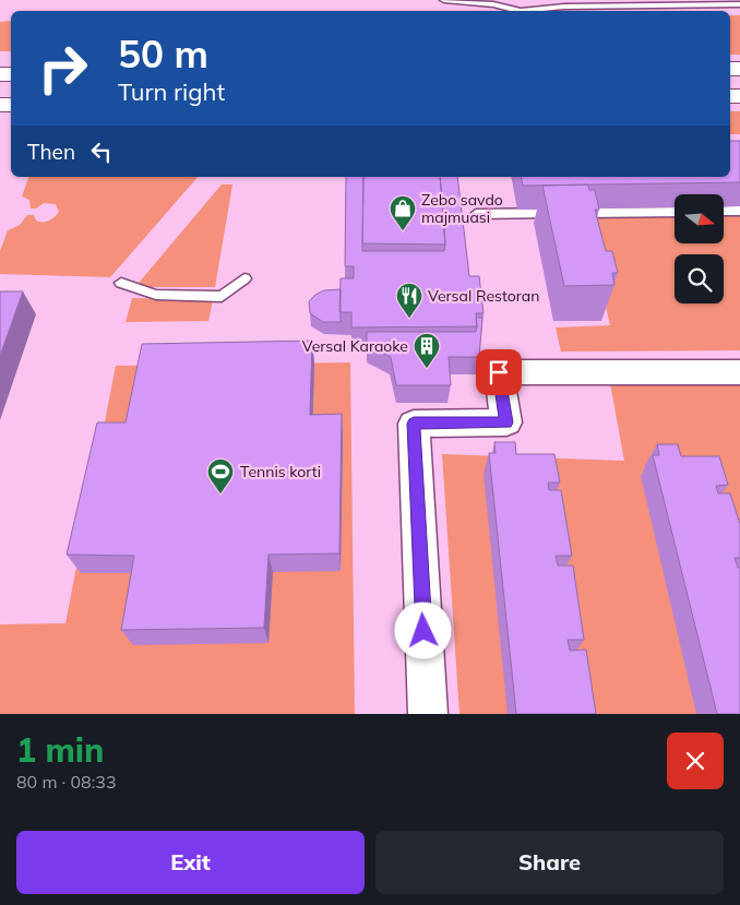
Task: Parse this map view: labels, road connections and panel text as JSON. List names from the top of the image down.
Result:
{
  "places": {
    "shop": ["Zebo savdo majmuasi"],
    "restaurant": ["Versal Restoran"],
    "building": ["Versal Karaoke"],
    "sports": ["Tennis korti"]
  },
  "north": "right",
  "page": {
    "turn": ["50 m", "Turn right"],
    "then": "Then",
    "heading": ["1 min", "80 m · 08:33"],
    "buttons": ["Exit", "Share"]
  }
}
